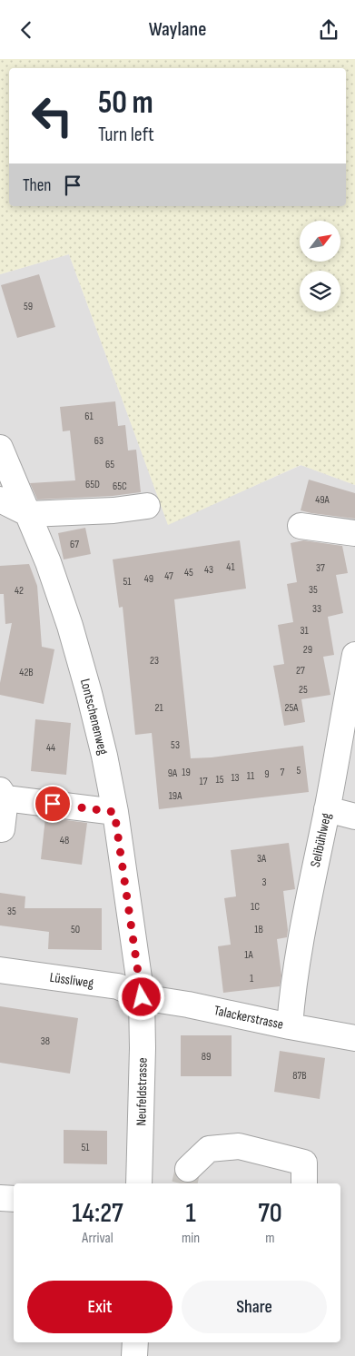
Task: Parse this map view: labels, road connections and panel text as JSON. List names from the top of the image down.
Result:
{
  "streets": {
    "street": [
      "Lontschenenweg",
      "Selibühlweg",
      "Lüssliweg",
      "Talackerstrasse",
      "Neufeldstrasse"
    ]
  },
  "crossings": [
    ["Lontschenenweg", "Lüssliweg"],
    ["Lontschenenweg", "Talackerstrasse"],
    ["Lontschenenweg", "Neufeldstrasse"],
    ["Selibühlweg", "Talackerstrasse"],
    ["Lüssliweg", "Talackerstrasse"],
    ["Lüssliweg", "Neufeldstrasse"],
    ["Talackerstrasse", "Neufeldstrasse"]
  ],
  "house_numbers": [
    "59",
    "61",
    "63",
    "65",
    "65D",
    "65C",
    "49A",
    "67",
    "41",
    "37",
    "43",
    "45",
    "47",
    "49",
    "51",
    "35",
    "42",
    "33",
    "31",
    "29",
    "23",
    "27",
    "42B",
    "25",
    "21",
    "25A",
    "53",
    "44",
    "5",
    "19",
    "7",
    "9A",
    "9",
    "11",
    "13",
    "15",
    "17",
    "19A",
    "48",
    "3A",
    "3",
    "1C",
    "35",
    "50",
    "1B",
    "1A",
    "1",
    "38",
    "89",
    "87B",
    "51"
  ],
  "north": "top right",
  "page": {
    "header": "Waylane",
    "turn": ["50 m", "Turn left"],
    "then": "Then",
    "eta": [
      "14:27",
      "Arrival",
      "1",
      "min",
      "70",
      "m"
    ],
    "buttons": ["Exit", "Share"]
  }
}
